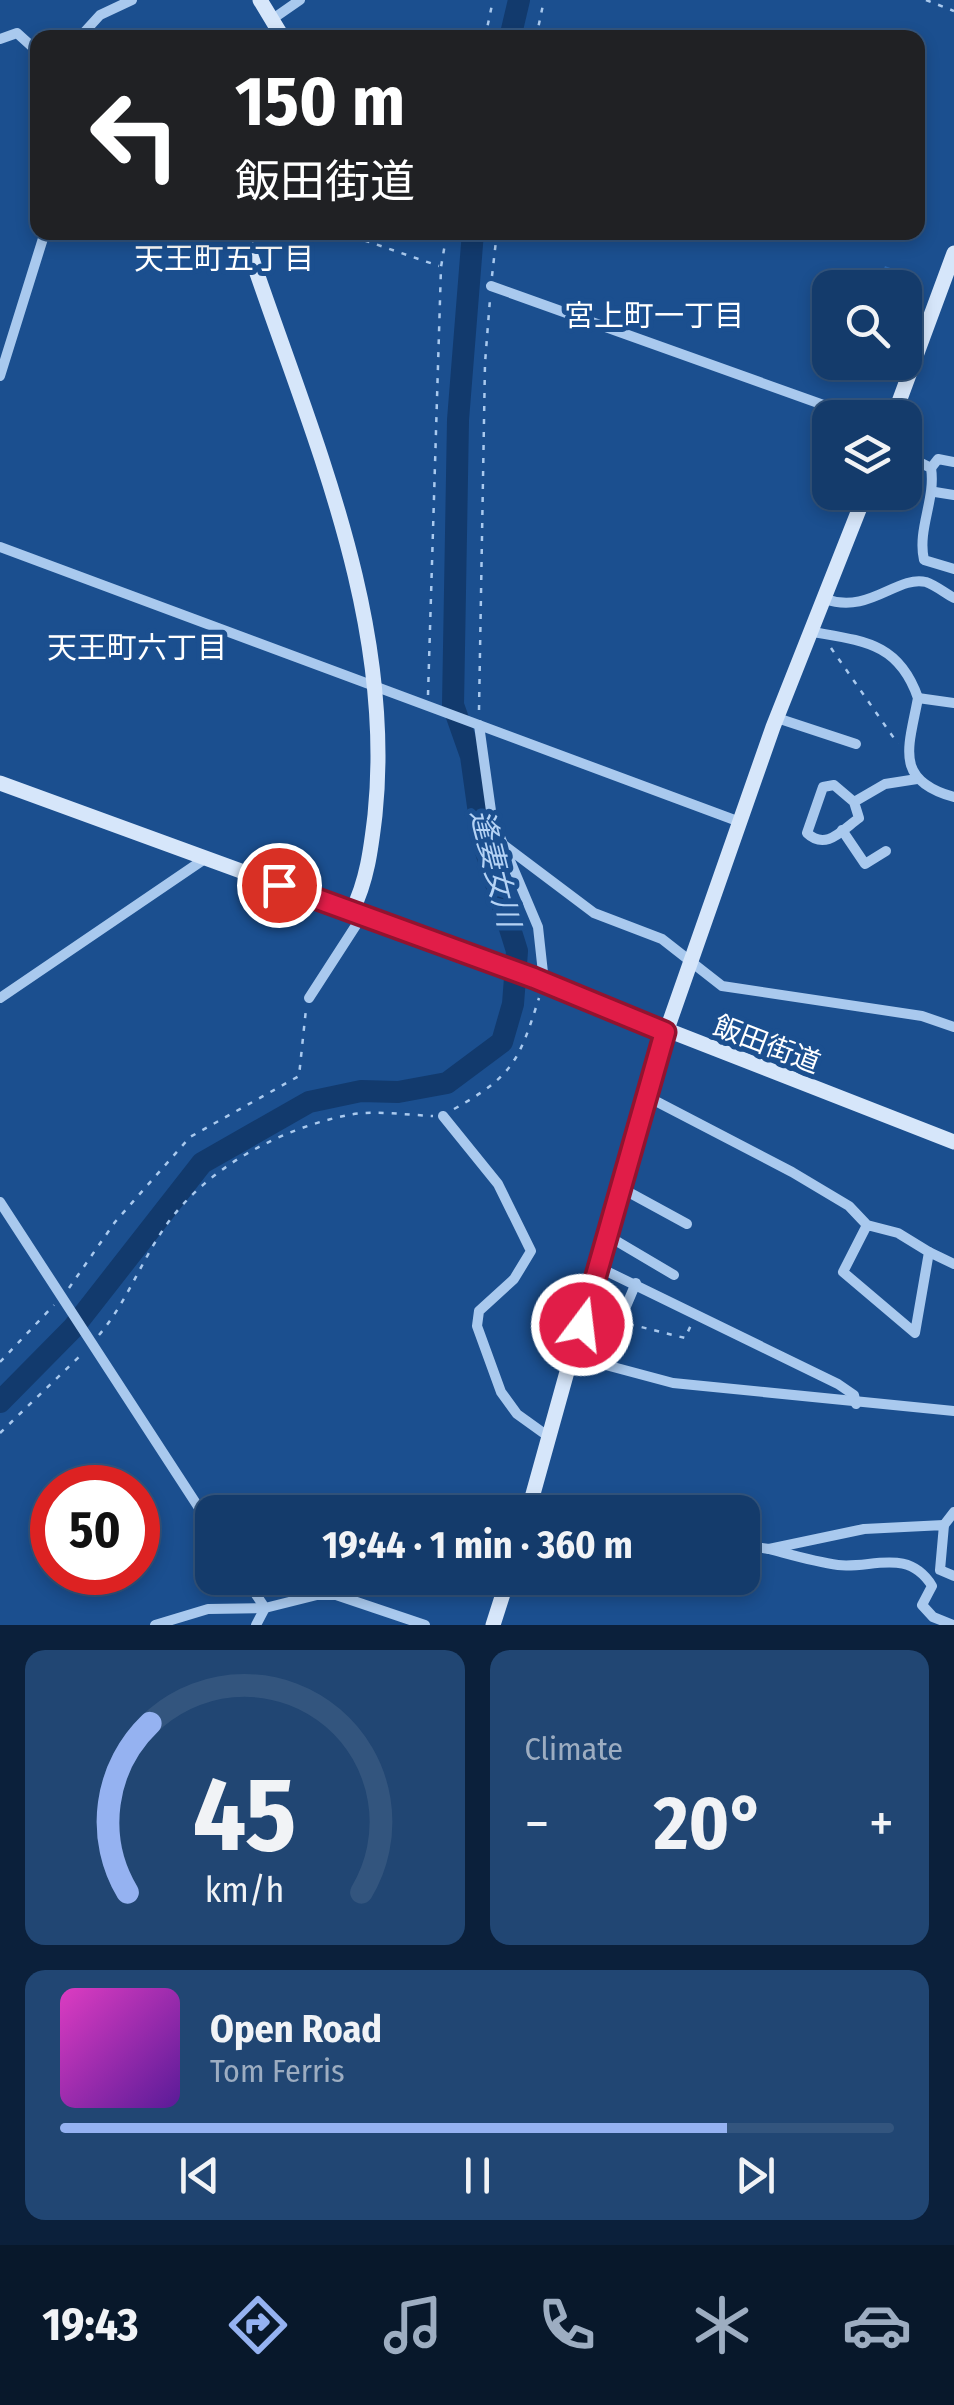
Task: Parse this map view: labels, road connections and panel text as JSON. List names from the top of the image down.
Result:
{
  "streets": {
    "main road": ["飯田街道"]
  },
  "districts": ["天王町五丁目", "宮上町一丁目", "天王町六丁目"],
  "water": ["逢妻女川"],
  "page": {
    "turn": ["150 m", "飯田街道"],
    "limit": "50",
    "trip": "19:44 · 1 min · 360 m",
    "tile": "Climate",
    "heat": ["−", "20°", "+"],
    "song": ["Open Road", "Tom Ferris"],
    "tabs": "19:43",
    "gauge": ["45", "km/h"]
  }
}
